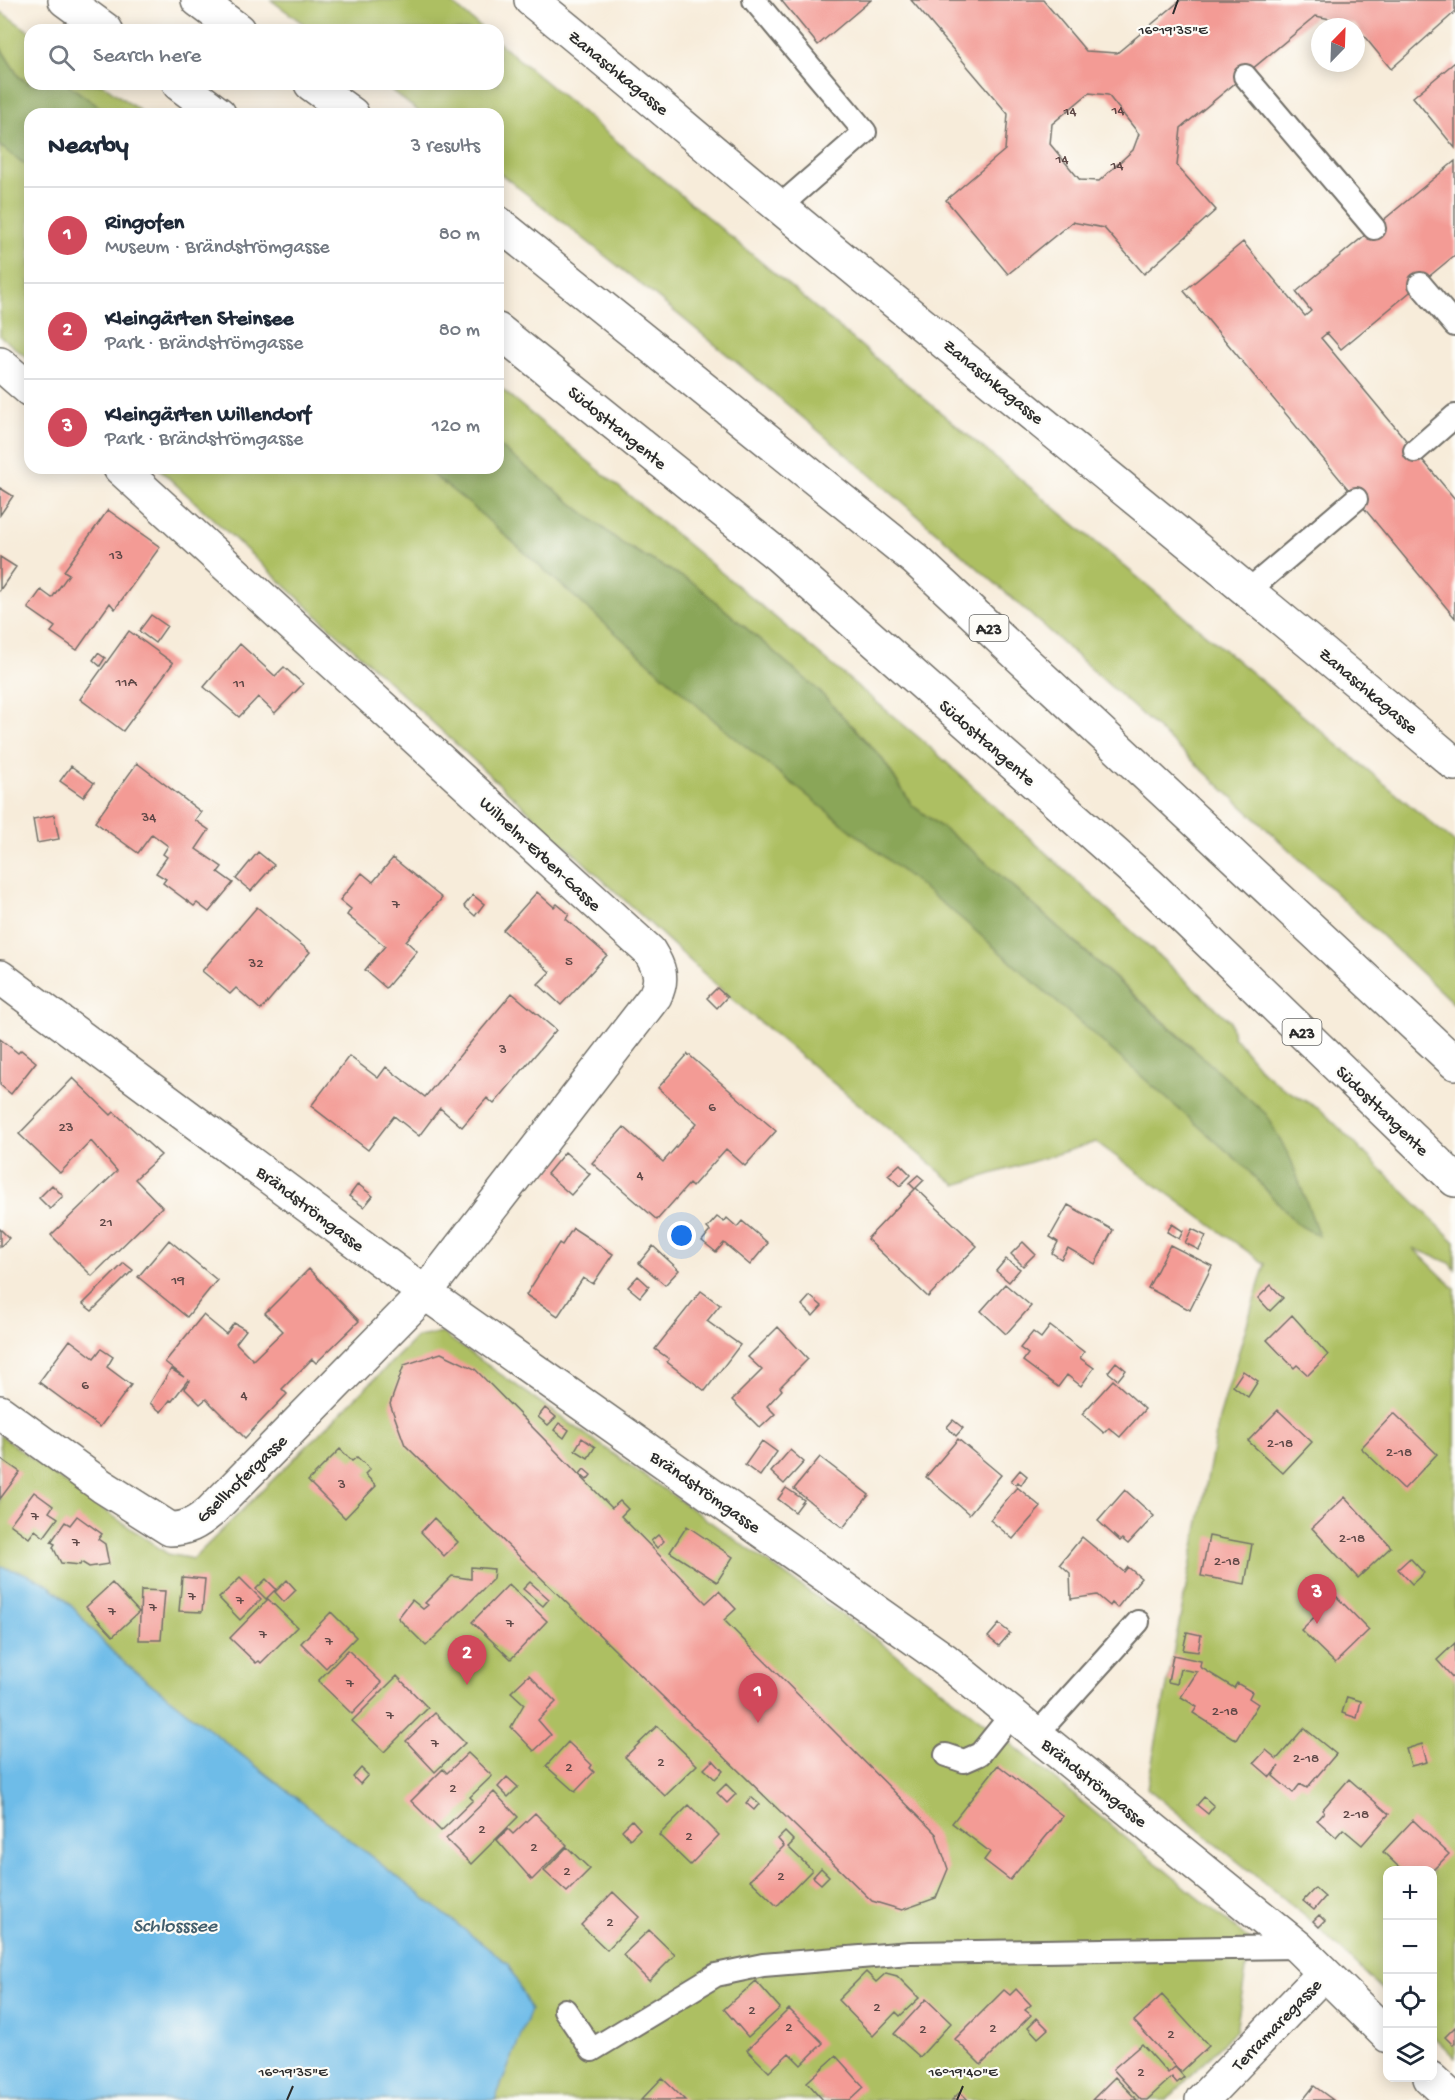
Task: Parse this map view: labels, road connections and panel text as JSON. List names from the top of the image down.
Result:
{
  "streets": {
    "main road": [
      "Zanaschkagasse",
      "Südosttangente",
      "A23",
      "Wilhelm-Erben-Gasse",
      "Brändströmgasse",
      "Gsellhofergasse",
      "Terramaregasse"
    ]
  },
  "crossings": [
    ["Wilhelm-Erben-Gasse", "Brändströmgasse"],
    ["Wilhelm-Erben-Gasse", "Gsellhofergasse"],
    ["Brändströmgasse", "Gsellhofergasse"],
    ["Brändströmgasse", "Terramaregasse"]
  ],
  "water": ["Schlosssee"],
  "house_numbers": [
    "14",
    "14",
    "14",
    "14",
    "13",
    "11A",
    "11",
    "34",
    "7",
    "5",
    "32",
    "3",
    "6",
    "23",
    "4",
    "21",
    "19",
    "6",
    "4",
    "2-18",
    "2-18",
    "3",
    "7",
    "2-18",
    "7",
    "2-18",
    "7",
    "7",
    "7",
    "7",
    "7",
    "7",
    "7",
    "7",
    "2-18",
    "7",
    "7",
    "2-18",
    "2",
    "2",
    "2",
    "2-18",
    "2",
    "2",
    "2",
    "2",
    "2",
    "2",
    "2",
    "2",
    "2",
    "2",
    "2",
    "2",
    "2"
  ],
  "north": "top right",
  "page": {
    "search": "Search here",
    "heading": ["Nearby", "3 results"],
    "list": [
      {
        "mark": "1",
        "name": "Ringofen",
        "note": "Museum · Brändströmgasse",
        "value": "80 m"
      },
      {
        "mark": "2",
        "name": "Kleingärten Steinsee",
        "note": "Park · Brändströmgasse",
        "value": "80 m"
      },
      {
        "mark": "3",
        "name": "Kleingärten Willendorf",
        "note": "Park · Brändströmgasse",
        "value": "120 m"
      }
    ],
    "pins": ["3", "2", "1"],
    "map_buttons": ["+", "−"]
  },
  "coordinates": ["16°19'35\"E", "16°19'40\"E"]
}
